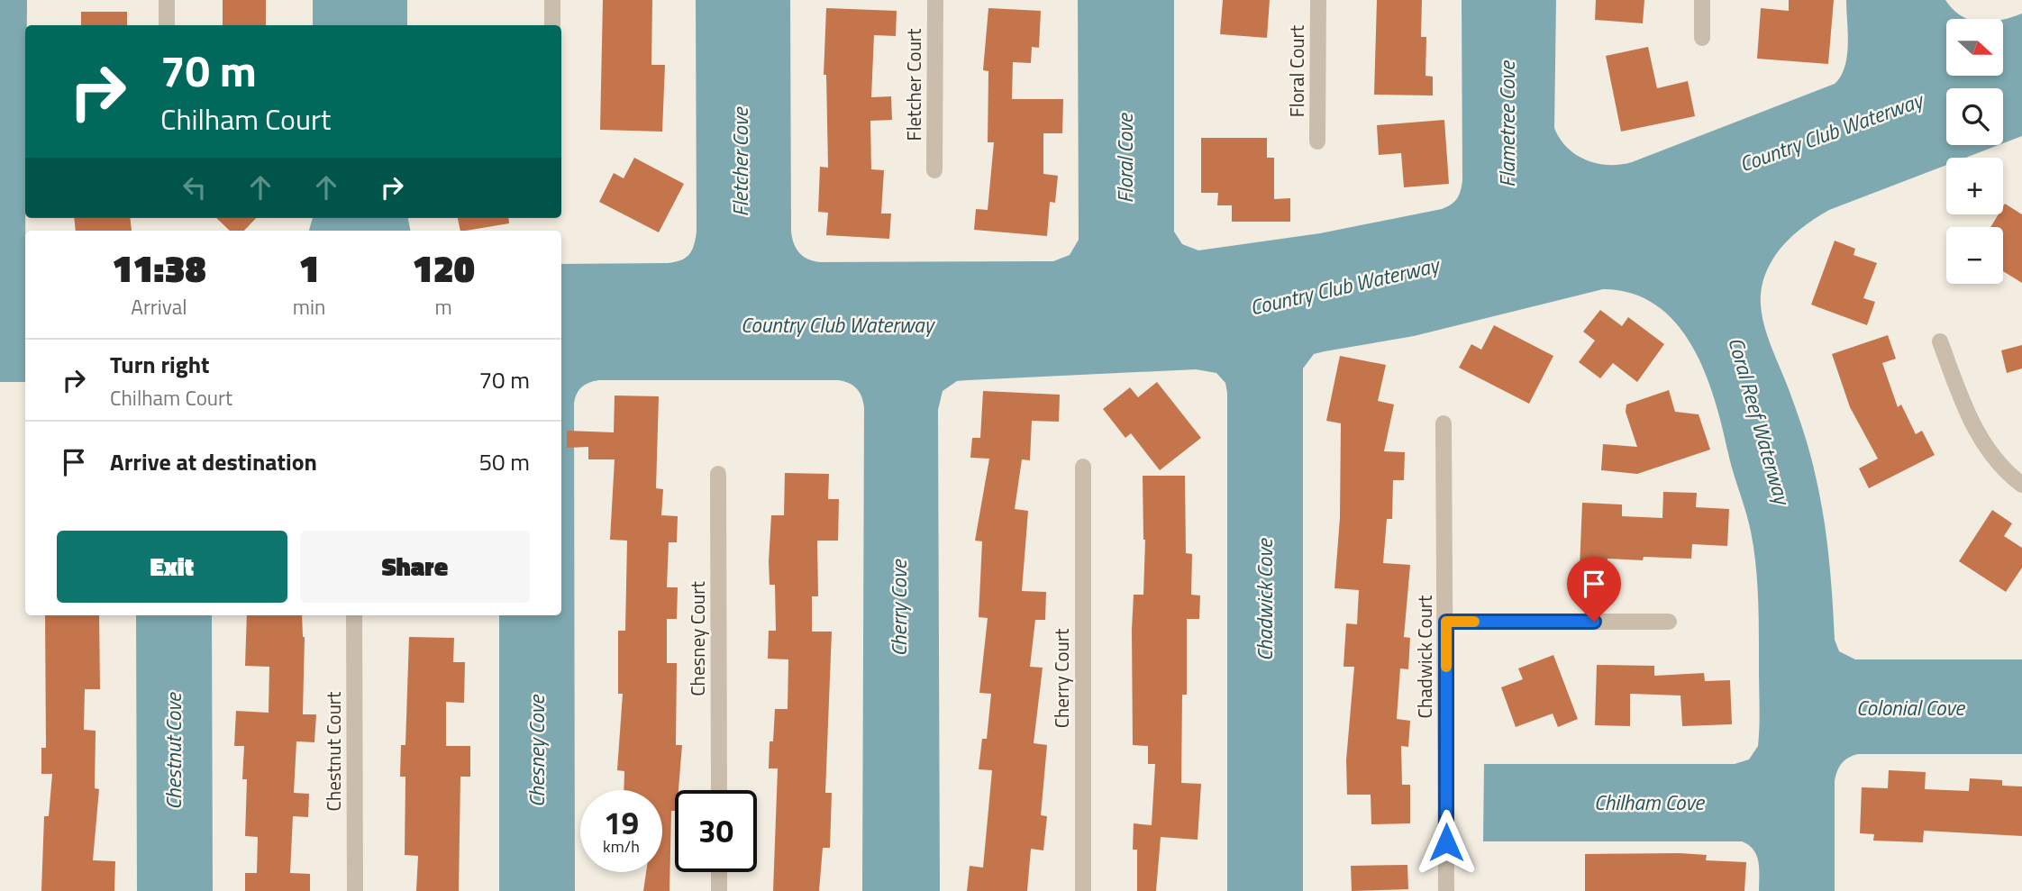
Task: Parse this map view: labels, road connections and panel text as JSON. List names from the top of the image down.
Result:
{
  "streets": {
    "street": [
      "Floral Court",
      "Fletcher Court",
      "Chesney Court",
      "Chadwick Court",
      "Cherry Court",
      "Chestnut Court"
    ]
  },
  "water": [
    "Flametree Cove",
    "Country Club Waterway",
    "Floral Cove",
    "Fletcher Cove",
    "Coral Reef Waterway",
    "Chadwick Cove",
    "Cherry Cove",
    "Colonial Cove",
    "Chestnut Cove",
    "Chesney Cove",
    "Chilham Cove"
  ],
  "north": "right",
  "page": {
    "map_buttons": ["+", "−"],
    "turn": ["70 m", "Chilham Court"],
    "eta": [
      "11:38",
      "Arrival",
      "1",
      "min",
      "120",
      "m"
    ],
    "list": [
      {
        "name": "Turn right",
        "note": "Chilham Court",
        "value": "70 m"
      },
      {
        "name": "Arrive at destination",
        "value": "50 m"
      }
    ],
    "buttons": ["Exit", "Share"],
    "speed": "19 km/h",
    "limit": "30"
  }
}
